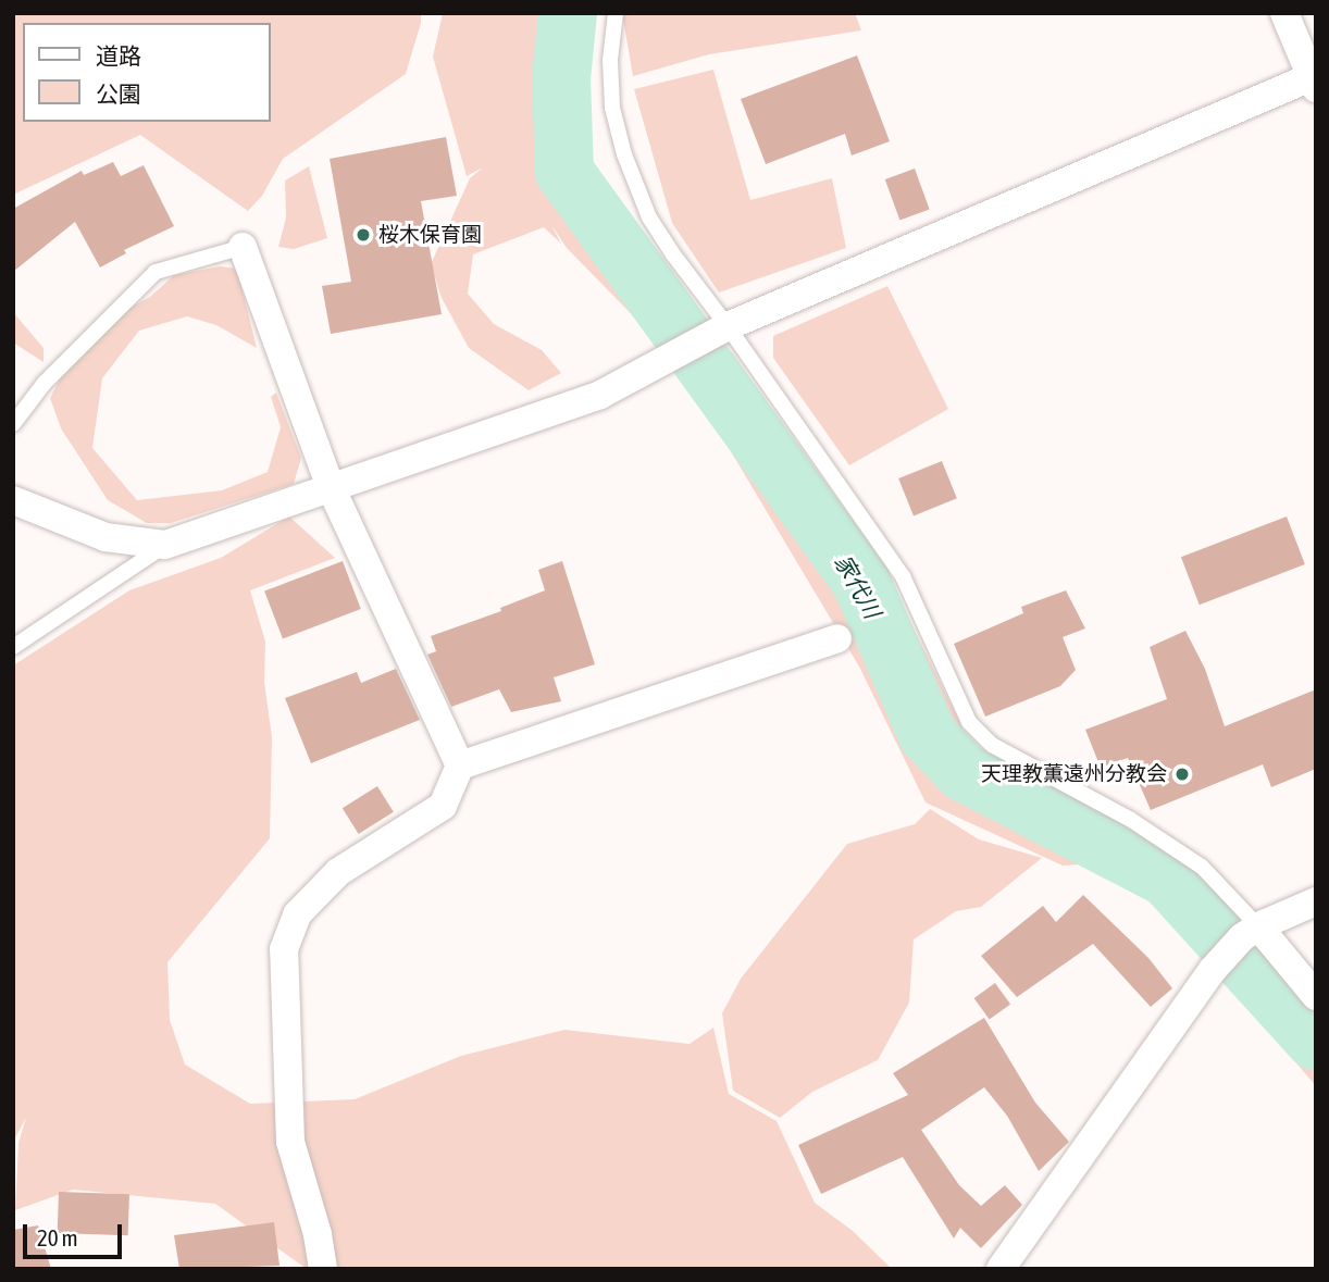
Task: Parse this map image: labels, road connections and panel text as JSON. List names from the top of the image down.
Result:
{
  "water": ["家代川"],
  "places": ["桜木保育園", "天理教薫遠州分教会"],
  "legend": ["道路", "公園"],
  "scale_bar": "20 m"
}
